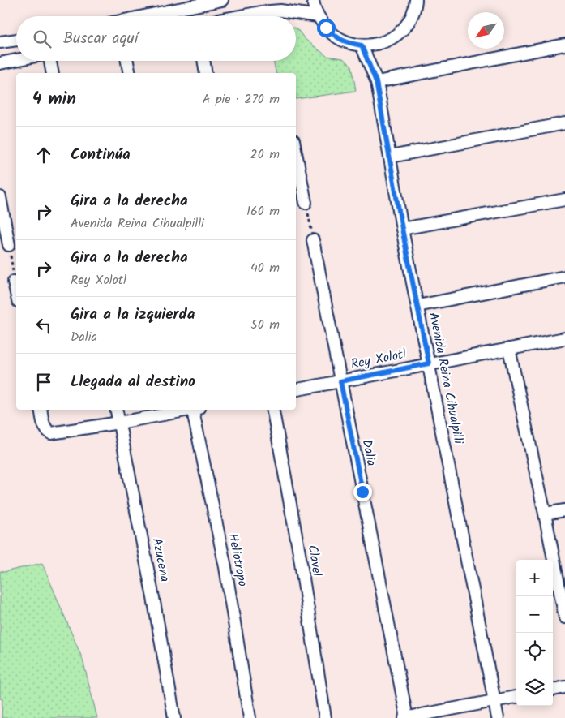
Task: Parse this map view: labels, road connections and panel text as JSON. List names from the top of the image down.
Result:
{
  "streets": {
    "street": [
      "Rey Xolotl",
      "Avenida Reina Cihualpilli",
      "Dalia",
      "Azucena",
      "Heliotropo",
      "Clavel"
    ]
  },
  "crossings": [
    ["Rey Xolotl", "Avenida Reina Cihualpilli"],
    ["Rey Xolotl", "Dalia"]
  ],
  "north": "bottom left",
  "page": {
    "search": "Buscar aquí",
    "heading": ["4 min", "A pie · 270 m"],
    "list": [
      ["Continúa", "20 m"],
      ["Gira a la derecha", "Avenida Reina Cihualpilli", "160 m"],
      ["Gira a la derecha", "Rey Xolotl", "40 m"],
      ["Gira a la izquierda", "Dalia", "50 m"],
      "Llegada al destino"
    ],
    "map_buttons": ["+", "−"]
  }
}
